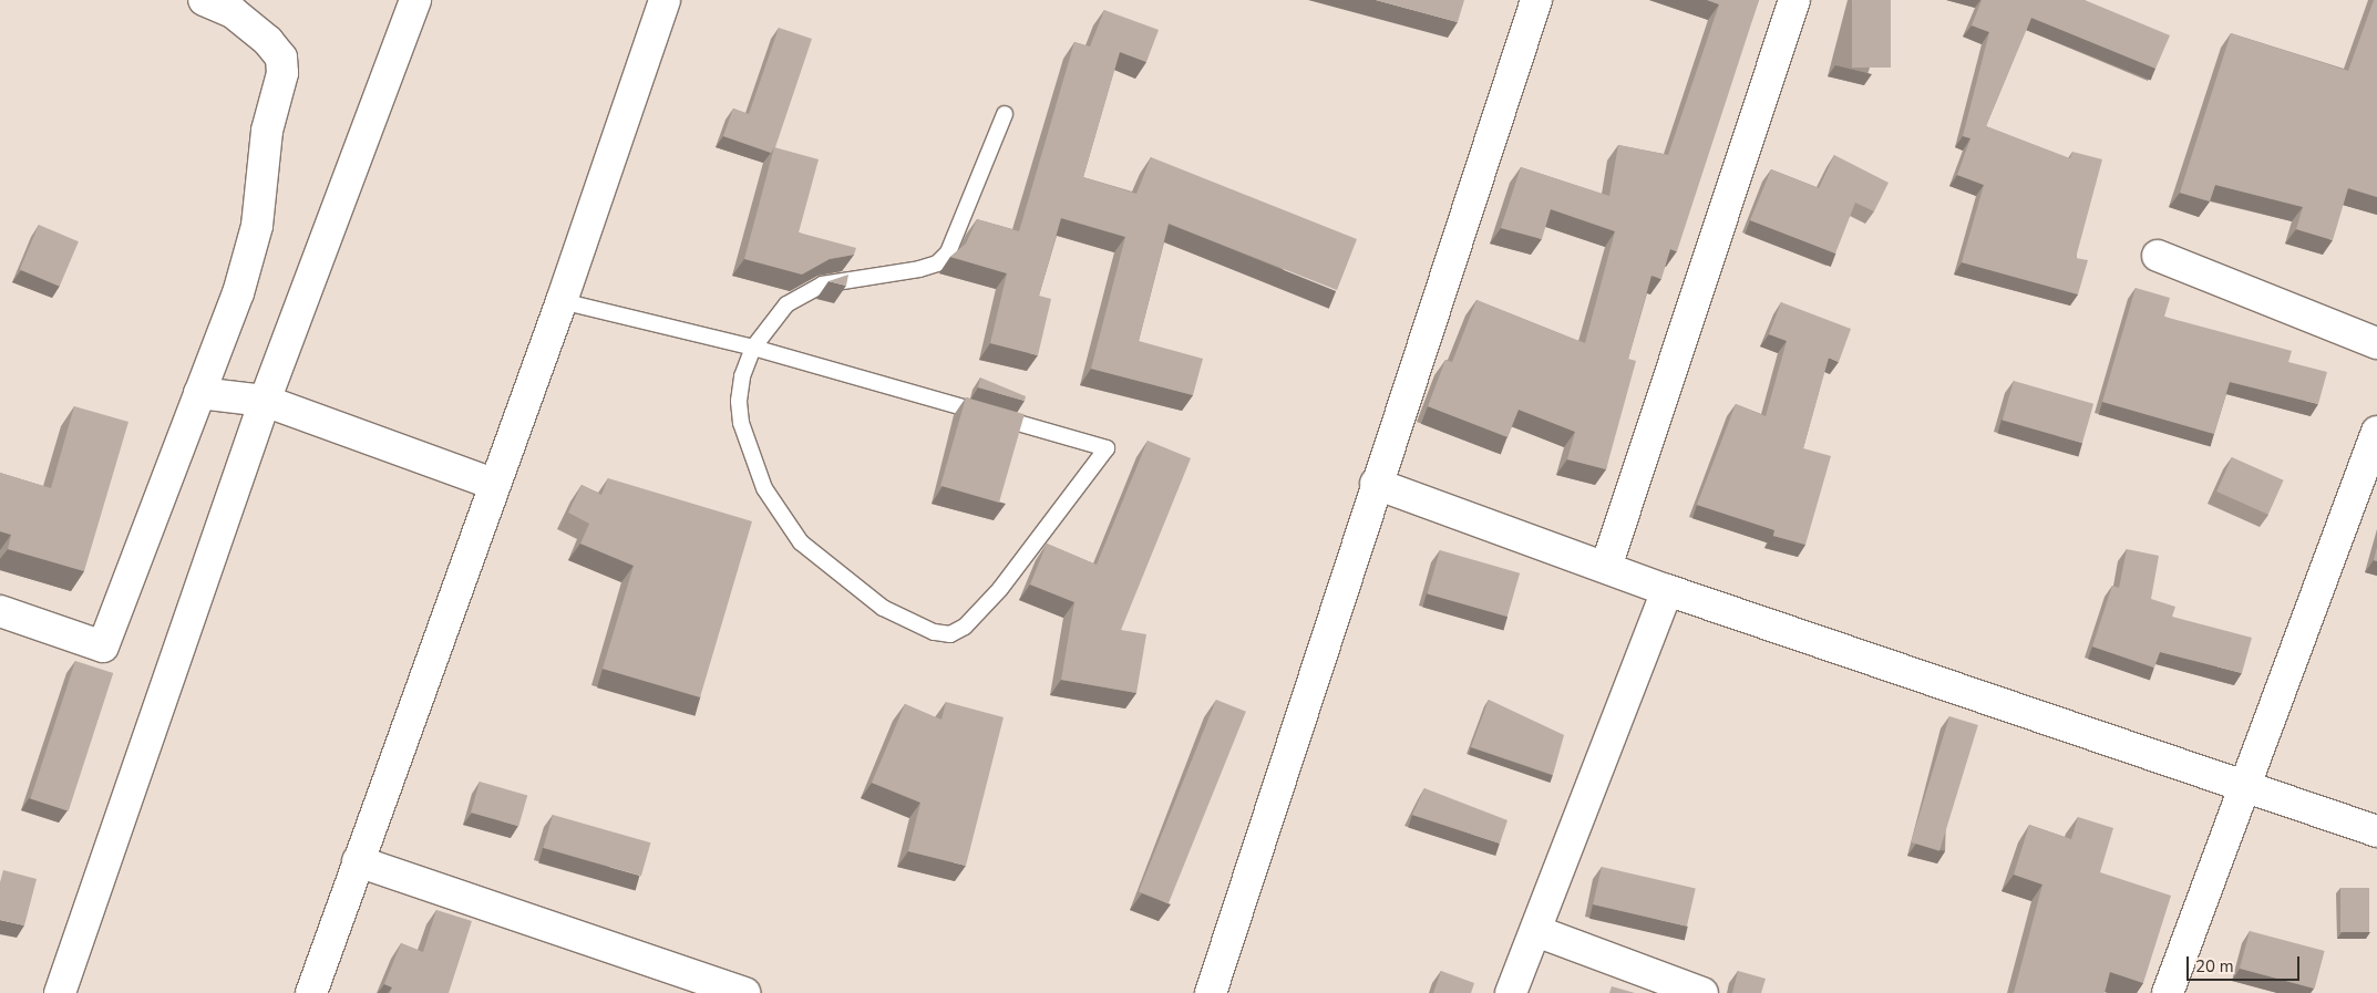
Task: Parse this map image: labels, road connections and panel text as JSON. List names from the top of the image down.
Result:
{
  "scale_bar": "20 m"
}
